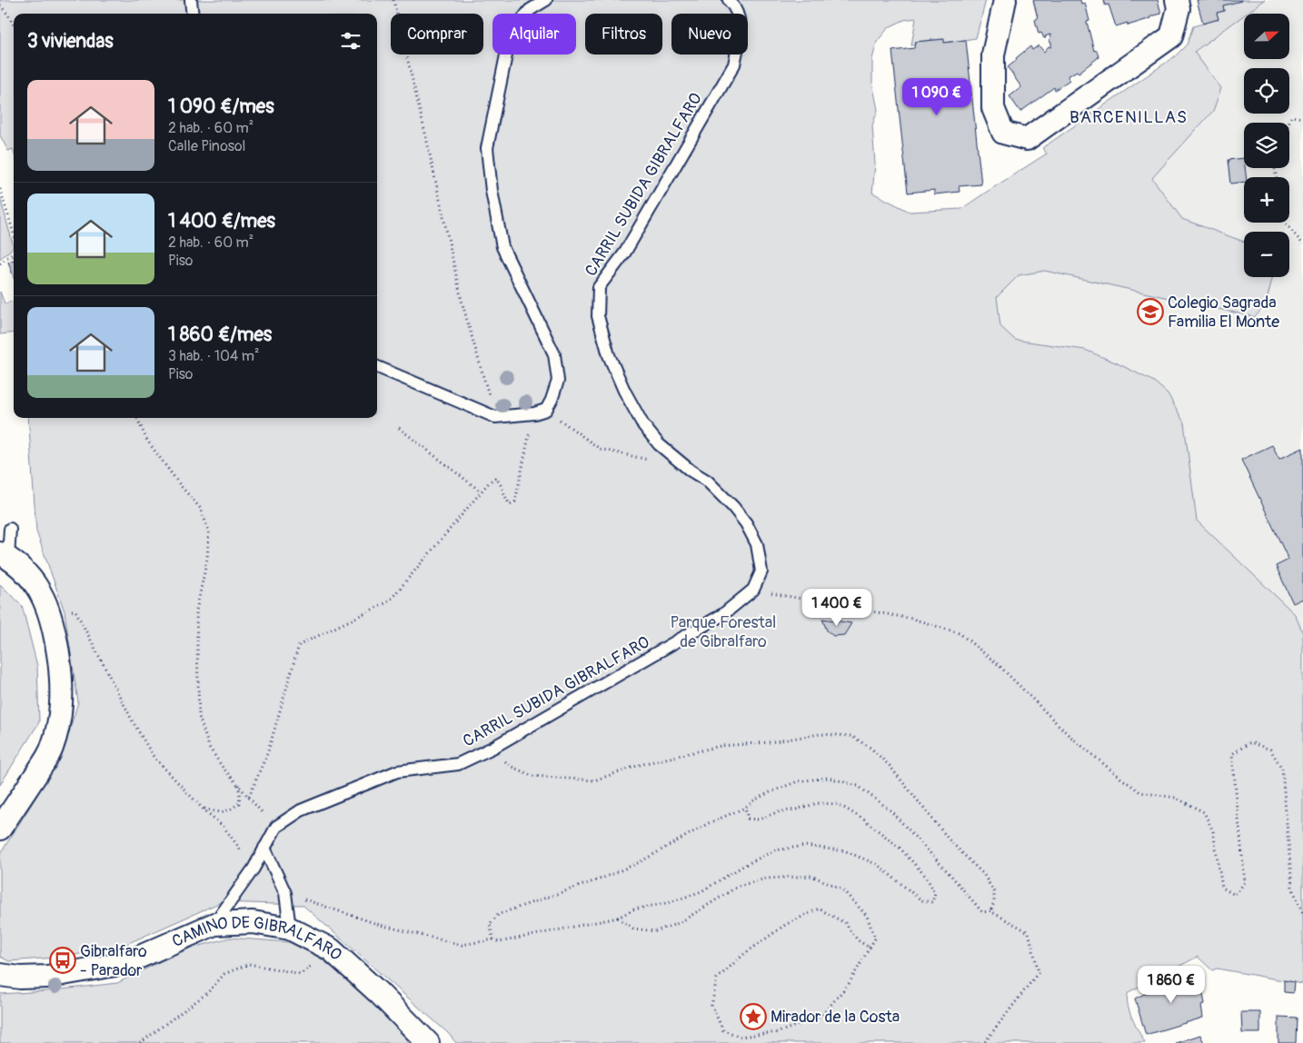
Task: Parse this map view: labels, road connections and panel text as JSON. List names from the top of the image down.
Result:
{
  "streets": {
    "street": ["CAMINO DE GIBRALFARO"],
    "lane": ["CARRIL SUBIDA GIBRALFARO"]
  },
  "crossings": [
    ["CARRIL SUBIDA GIBRALFARO", "CAMINO DE GIBRALFARO"]
  ],
  "districts": ["BARCENILLAS"],
  "parks": ["Parque Forestal de Gibralfaro"],
  "places": {
    "school or university": ["Colegio Sagrada Familia El Monte"],
    "bus stop": ["Gibralfaro - Parador"],
    "place": ["Mirador de la Costa"]
  },
  "north": "right",
  "page": {
    "map_buttons": ["+", "−"],
    "chip": [
      "Comprar",
      "Alquilar",
      "Filtros",
      "Nuevo"
    ],
    "heading": "3 viviendas",
    "list": [
      {
        "name": "1 090 €/mes",
        "note": "2 hab. · 60 m² · Calle Pinosol"
      },
      {
        "name": "1 400 €/mes",
        "note": "2 hab. · 60 m² · Piso"
      },
      {
        "name": "1 860 €/mes",
        "note": "3 hab. · 104 m² · Piso"
      }
    ],
    "price": ["1 090 €", "1 400 €", "1 860 €"]
  }
}
